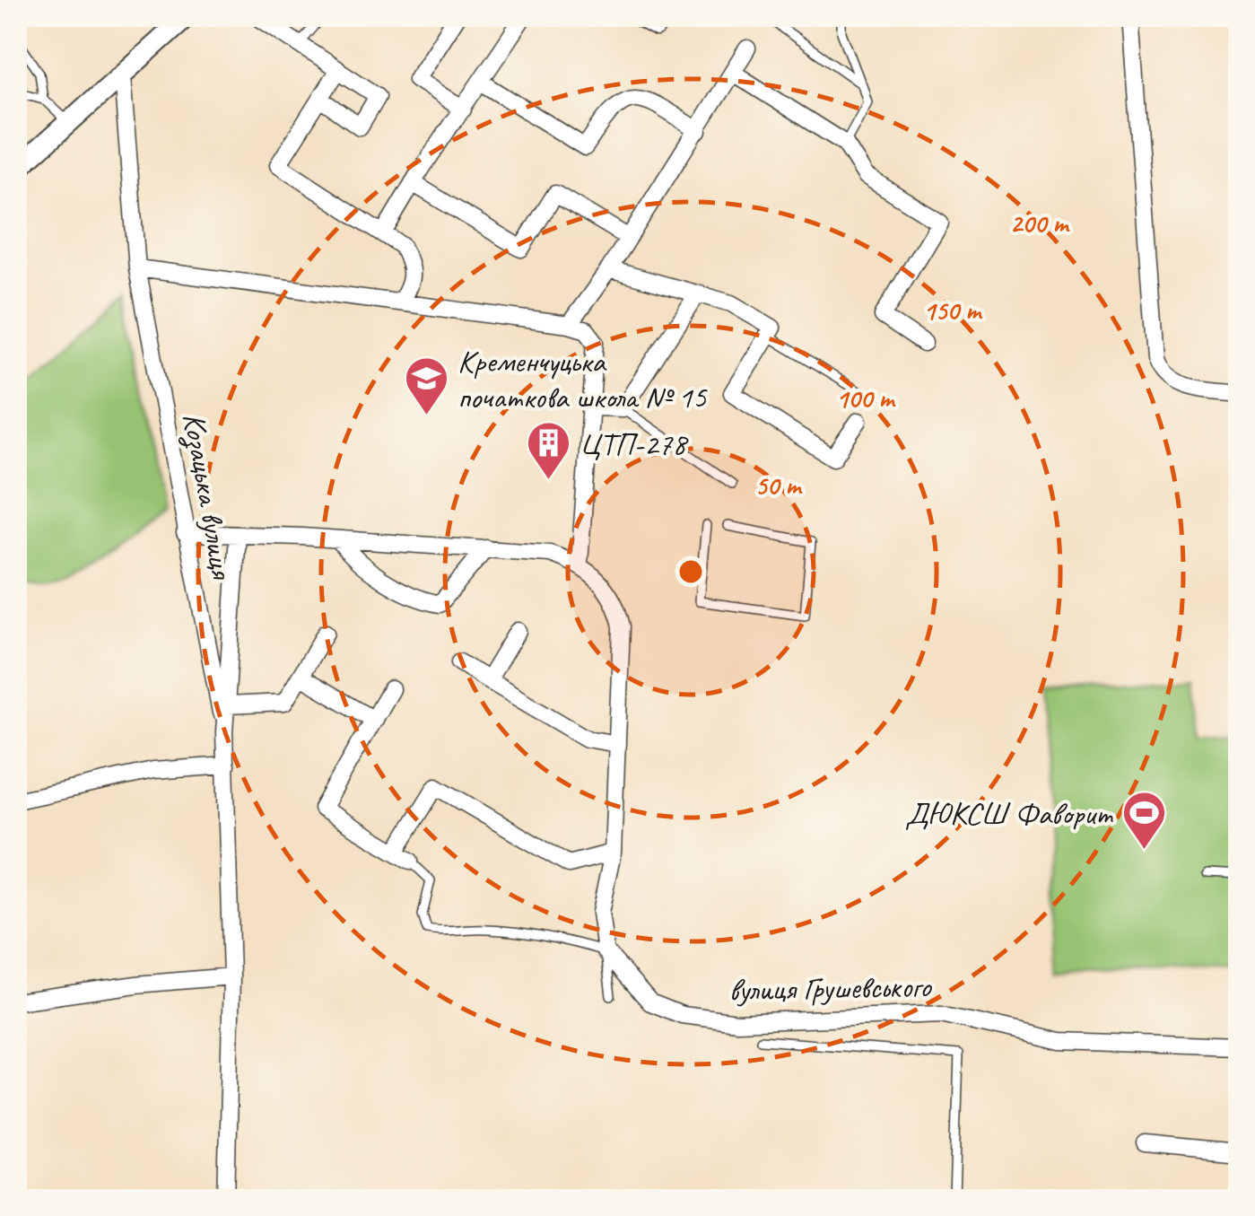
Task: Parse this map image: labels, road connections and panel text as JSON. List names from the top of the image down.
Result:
{
  "streets": {
    "street": ["Козацька вулиця", "вулиця Грушевського"]
  },
  "places": {
    "school or university": ["Кременчуцька початкова школа № 15"],
    "building": ["ЦТП-278"],
    "sports": ["ДЮКСШ Фаворит"]
  },
  "rings": [
    "200 m",
    "150 m",
    "100 m",
    "50 m"
  ]
}
